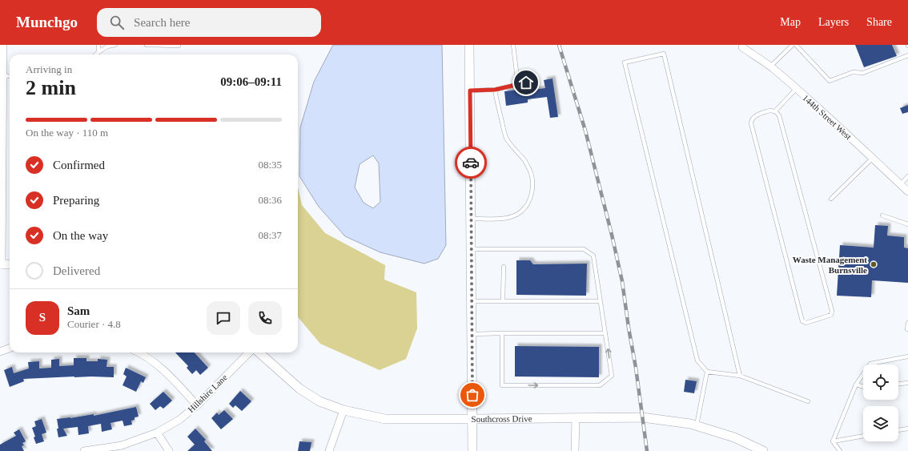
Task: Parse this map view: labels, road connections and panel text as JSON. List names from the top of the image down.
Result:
{
  "streets": {
    "street": ["144th Street West", "Hillshire Lane", "Southcross Drive"]
  },
  "places": ["Waste Management Burnsville"],
  "page": {
    "header": "Munchgo",
    "search": "Search here",
    "nav": ["Map", "Layers", "Share"],
    "heading": ["2 min", "Arriving in", "09:06–09:11"],
    "panel": ["Sam", "Courier · 4.8"],
    "bar": "On the way · 110 m",
    "list": [
      ["Confirmed", "08:35"],
      ["Preparing", "08:36"],
      ["On the way", "08:37"],
      "Delivered"
    ],
    "round": "S"
  }
}
